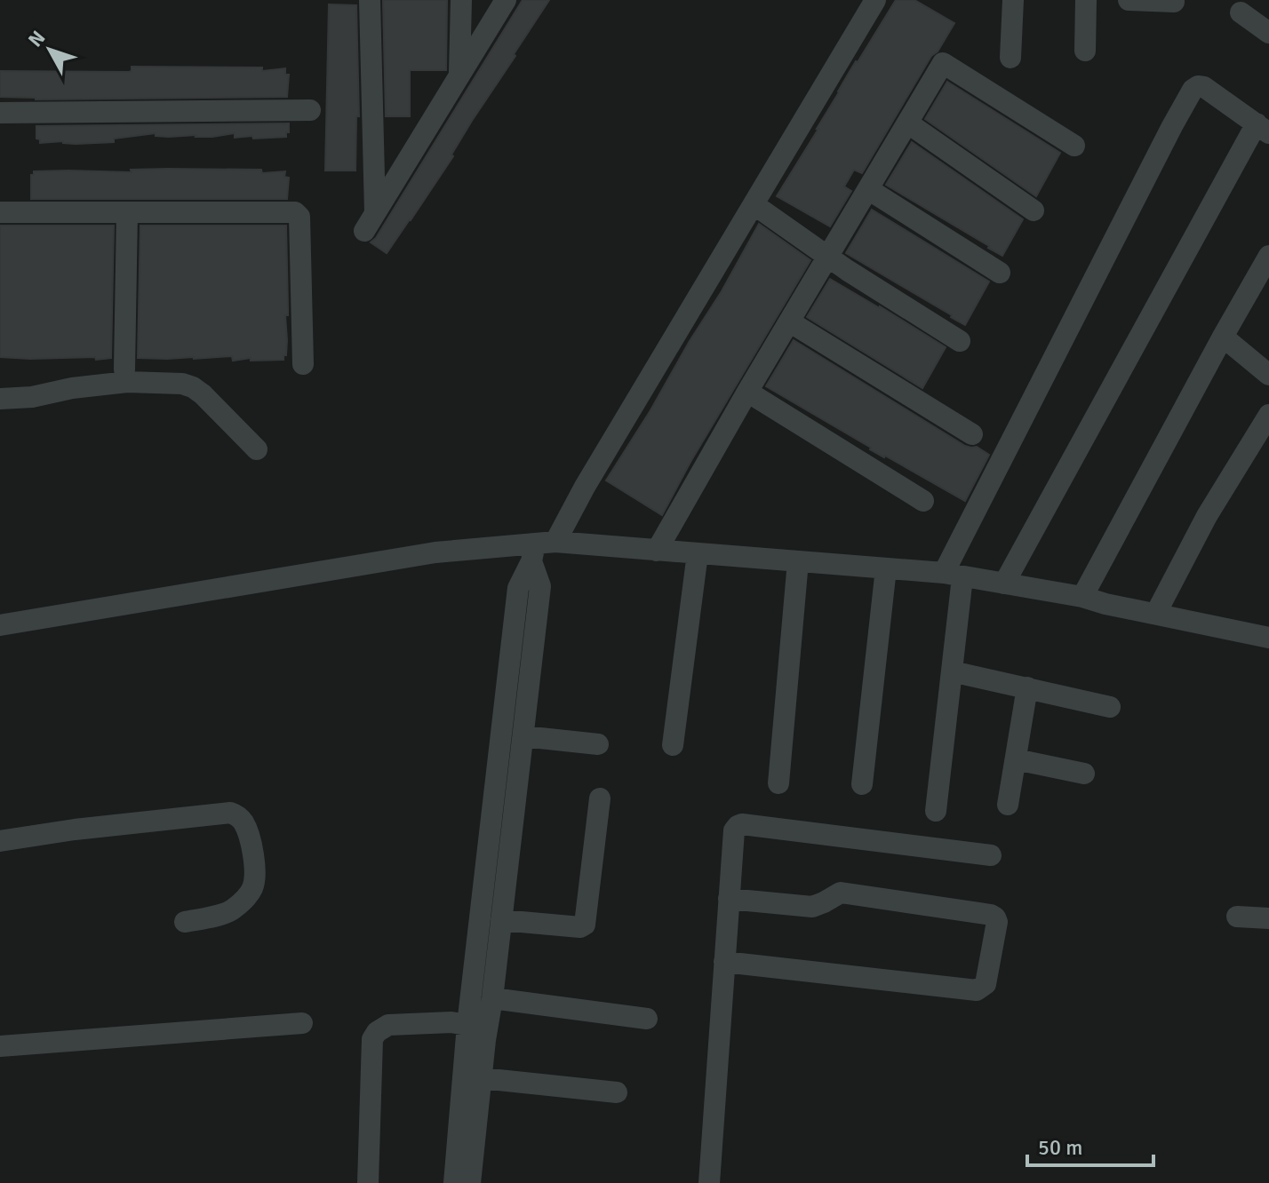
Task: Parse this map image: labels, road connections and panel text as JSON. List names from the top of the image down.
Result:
{
  "scale_bar": "50 m",
  "north": "top left"
}
